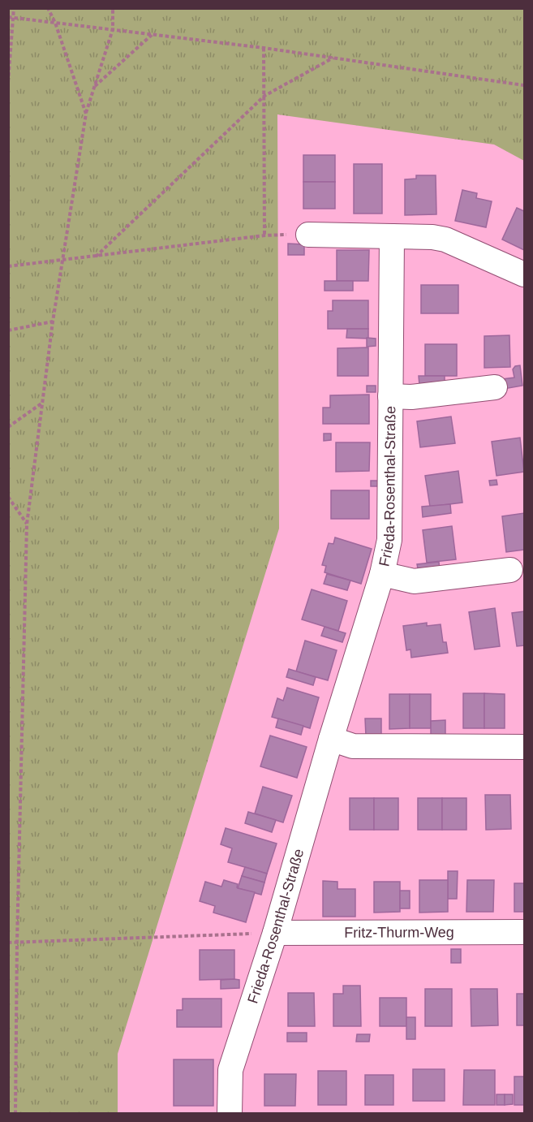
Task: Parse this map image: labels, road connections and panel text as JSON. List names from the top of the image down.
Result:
{
  "streets": {
    "street": ["Frieda-Rosenthal-Straße", "Fritz-Thurm-Weg"]
  },
  "crossings": [
    ["Frieda-Rosenthal-Straße", "Fritz-Thurm-Weg"]
  ]
}
